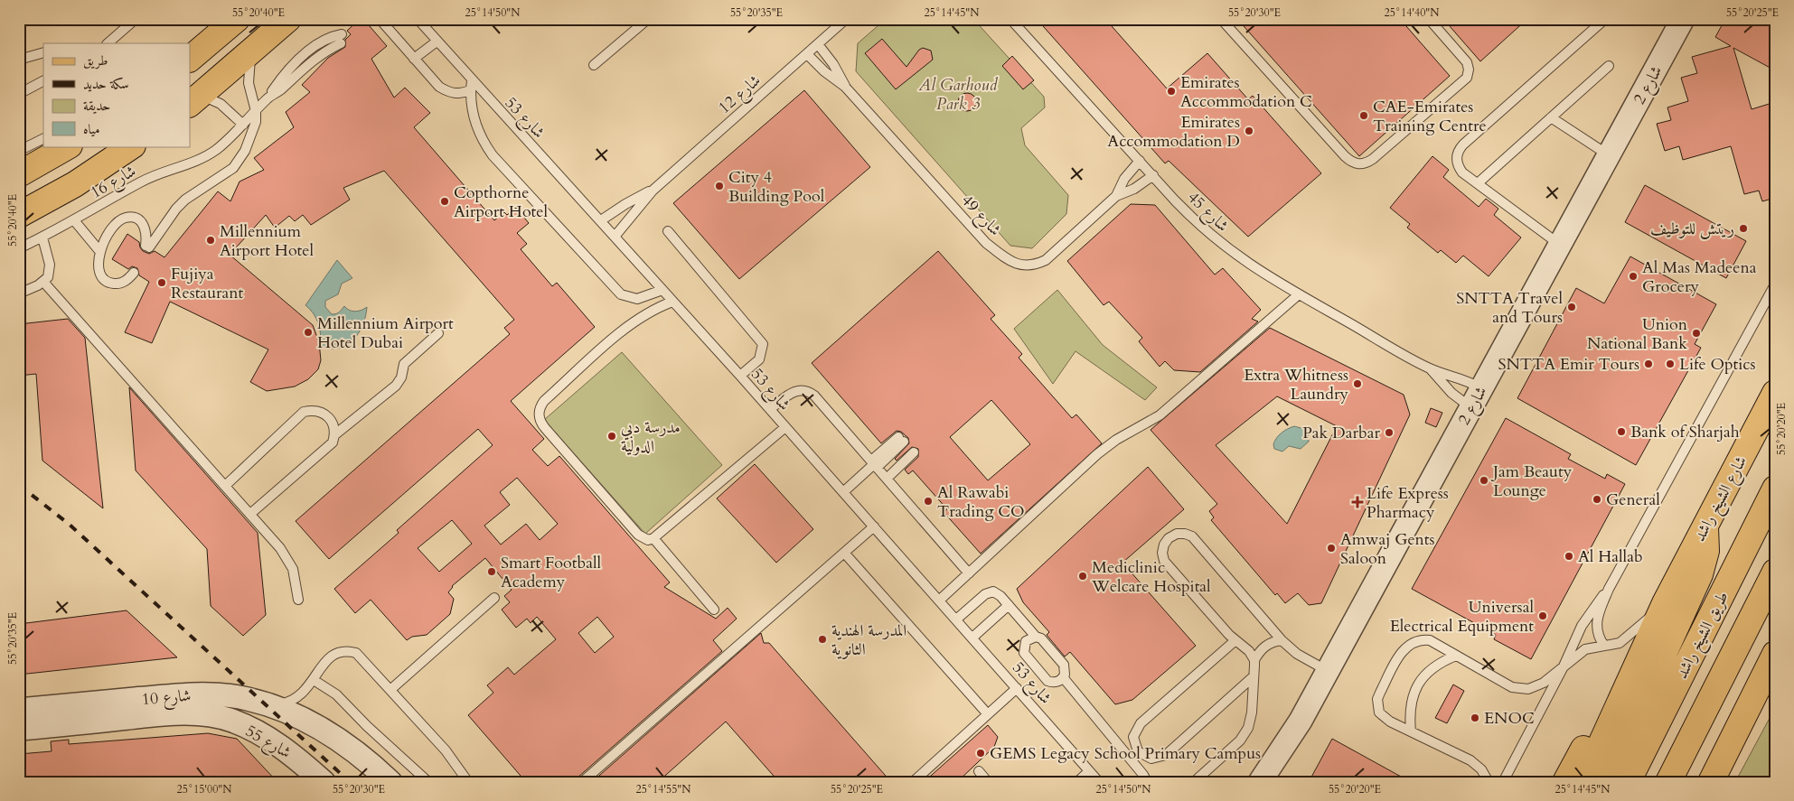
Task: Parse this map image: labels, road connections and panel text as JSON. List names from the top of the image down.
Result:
{
  "streets": {
    "main road": ["شارع الشيخ راشد", "طريق الشيخ راشد"],
    "street": ["شارع 2", "شارع 10", "شارع 55"],
    "lane": [
      "شارع 12",
      "شارع 53",
      "شارع 16",
      "شارع 45",
      "شارع 49"
    ]
  },
  "crossings": [
    ["شارع 2", "شارع 45"],
    ["شارع 12", "شارع 53"],
    ["شارع 45", "شارع 49"],
    ["شارع 10", "شارع 55"]
  ],
  "parks": ["Al Garhoud Park 3"],
  "places": {
    "other": [
      "Emirates Accommodation C",
      "CAE-Emirates Training Centre",
      "Emirates Accommodation D",
      "City 4 Building Pool",
      "Copthorne Airport Hotel",
      "ريتش للتوظيف",
      "Millennium Airport Hotel",
      "Al Mas Madeena Grocery",
      "Fujiya Restaurant",
      "SNTTA Travel and Tours",
      "Millennium Airport Hotel Dubai",
      "Union National Bank",
      "SNTTA Emir Tours",
      "Life Optics",
      "Extra Whitness Laundry",
      "Bank of Sharjah",
      "Pak Darbar",
      "مدرسة دبي الدولية",
      "Jam Beauty Lounge",
      "General",
      "Al Rawabi Trading CO",
      "Amwaj Gents Saloon",
      "Al Hallab",
      "Smart Football Academy",
      "Mediclinic Welcare Hospital",
      "Universal Electrical Equipment",
      "المدرسة الهندية الثانوية",
      "ENOC",
      "GEMS Legacy School Primary Campus"
    ],
    "health": ["Life Express Pharmacy"]
  },
  "legend": [
    "طريق",
    "سكة حديد",
    "حديقة",
    "مياه"
  ],
  "coordinates": [
    "55°20'40\"E",
    "25°14'50\"N",
    "55°20'35\"E",
    "25°14'45\"N",
    "55°20'30\"E",
    "25°14'40\"N",
    "55°20'25\"E",
    "55°20'20\"E",
    "25°15'00\"N",
    "25°14'55\"N"
  ]
}
